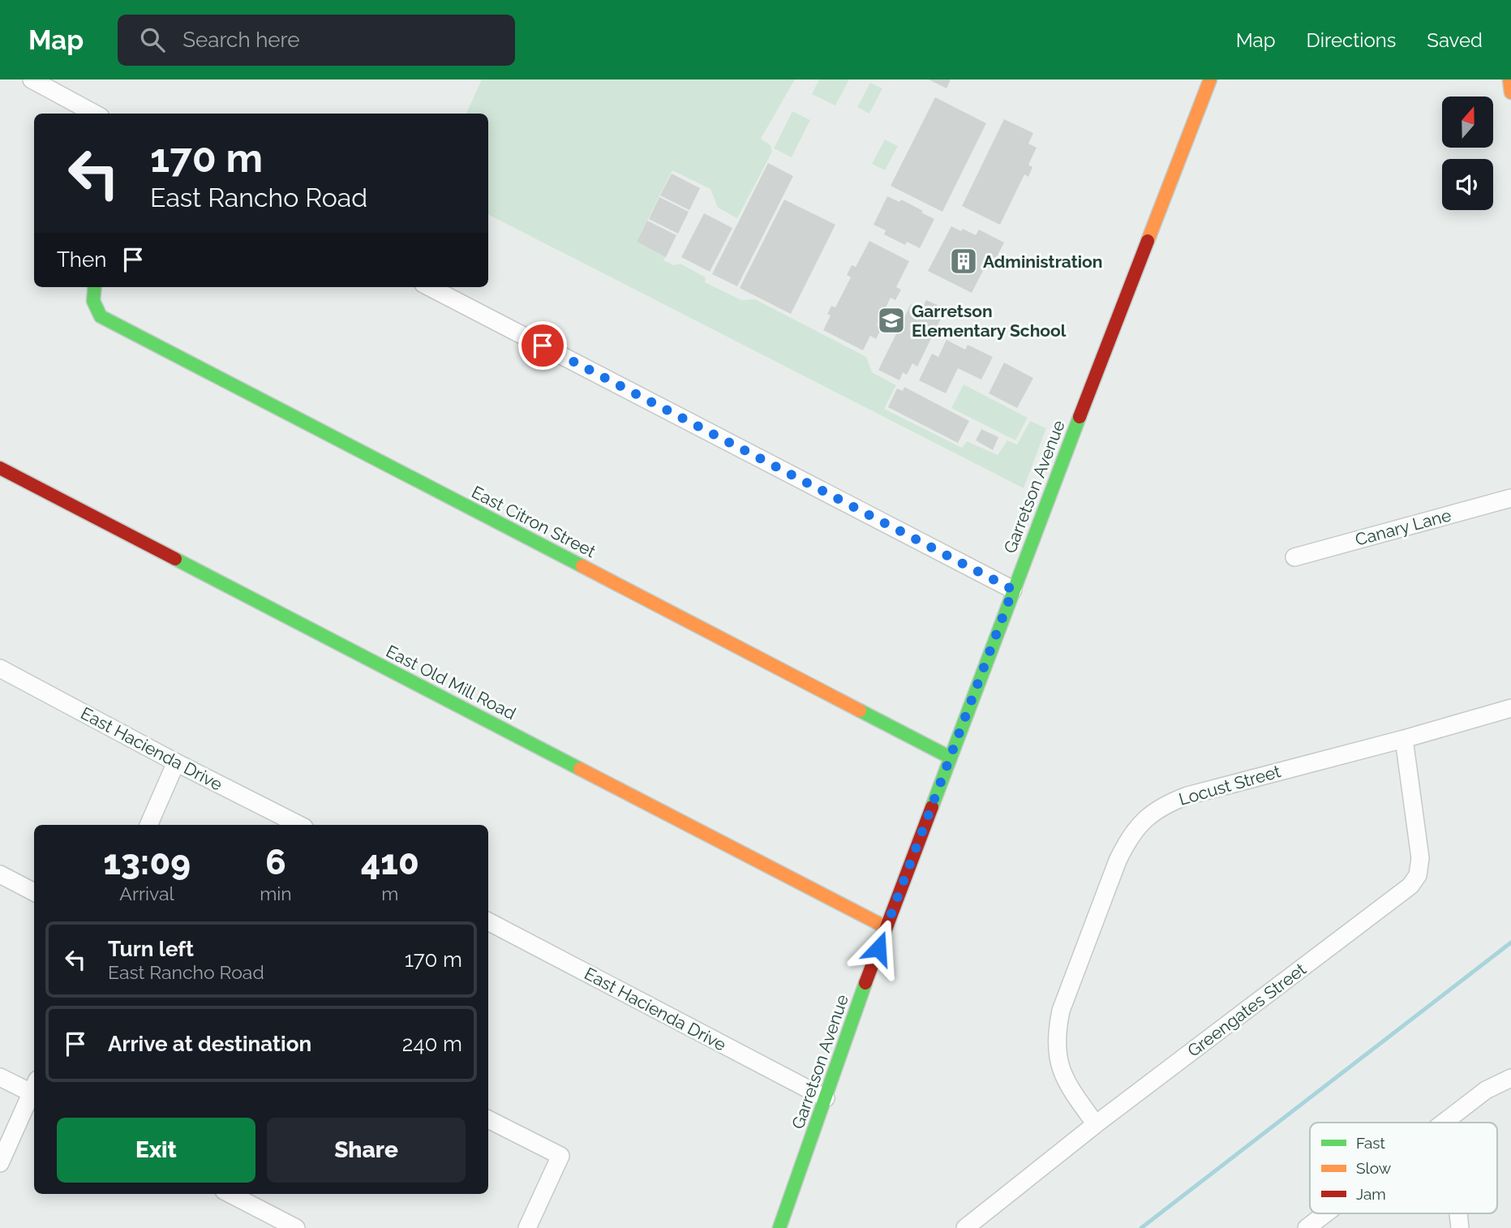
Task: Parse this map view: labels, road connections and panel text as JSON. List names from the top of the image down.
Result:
{
  "streets": {
    "street": [
      "Garretson Avenue",
      "East Citron Street",
      "Canary Lane",
      "East Old Mill Road",
      "East Hacienda Drive",
      "Locust Street",
      "Greengates Street"
    ]
  },
  "crossings": [
    ["Garretson Avenue", "East Citron Street"],
    ["Garretson Avenue", "East Old Mill Road"],
    ["Garretson Avenue", "East Hacienda Drive"],
    ["Locust Street", "Greengates Street"]
  ],
  "places": {
    "building": ["Administration"],
    "school or university": ["Garretson Elementary School"]
  },
  "legend": ["Fast", "Slow", "Jam"],
  "north": "top",
  "page": {
    "header": "Map",
    "search": "Search here",
    "nav": ["Map", "Directions", "Saved"],
    "turn": ["170 m", "East Rancho Road"],
    "then": "Then",
    "eta": [
      "13:09",
      "Arrival",
      "6",
      "min",
      "410",
      "m"
    ],
    "list": [
      {
        "name": "Turn left",
        "note": "East Rancho Road",
        "value": "170 m"
      },
      {
        "name": "Arrive at destination",
        "value": "240 m"
      }
    ],
    "buttons": ["Exit", "Share"]
  }
}
